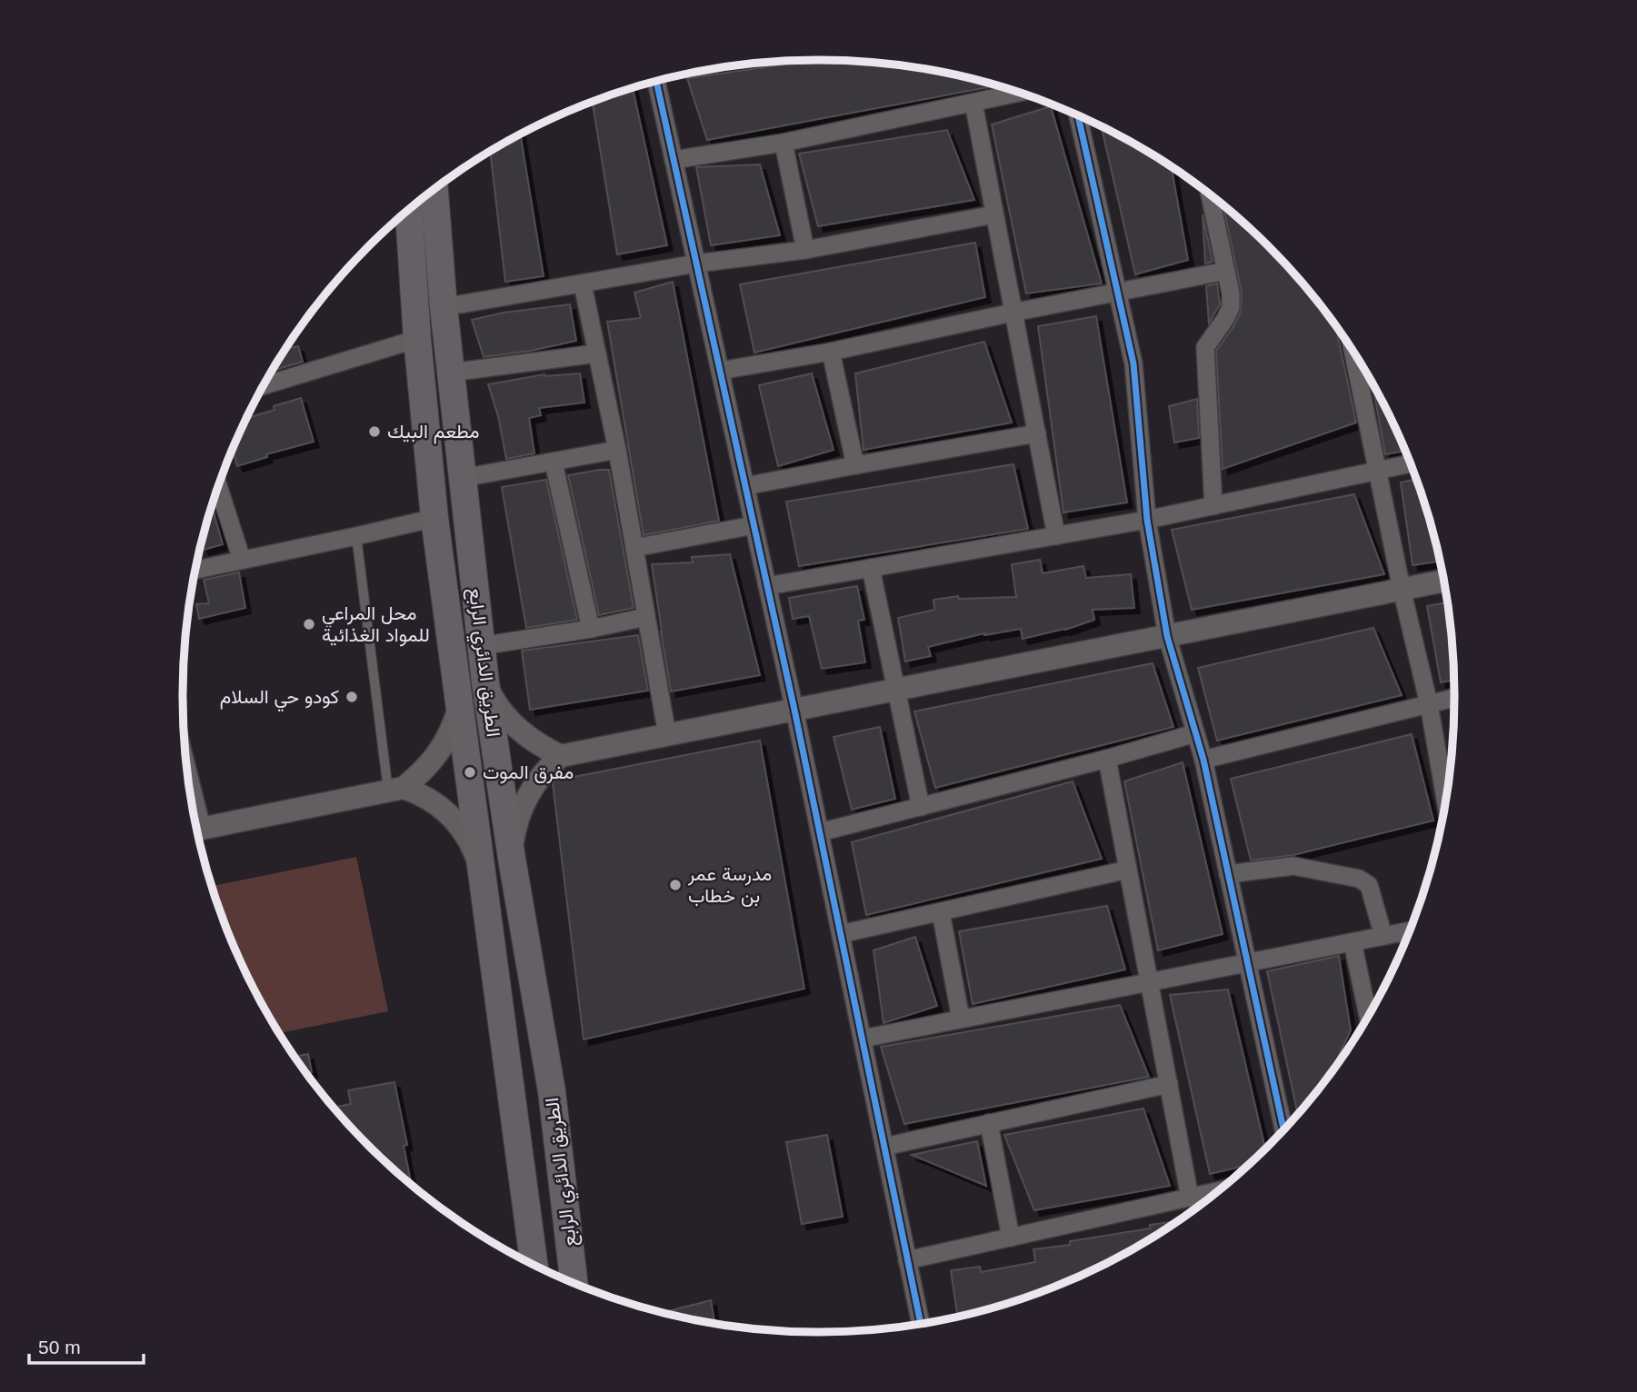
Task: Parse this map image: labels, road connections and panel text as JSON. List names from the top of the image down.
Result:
{
  "streets": {
    "main road": ["الطريق الدائري الرابع"]
  },
  "places": [
    "مطعم البيك",
    "محل المراعي للمواد الغذائية",
    "كودو حي السلام",
    "مفرق الموت",
    "مدرسة عمر بن خطاب"
  ],
  "scale_bar": "50 m"
}
